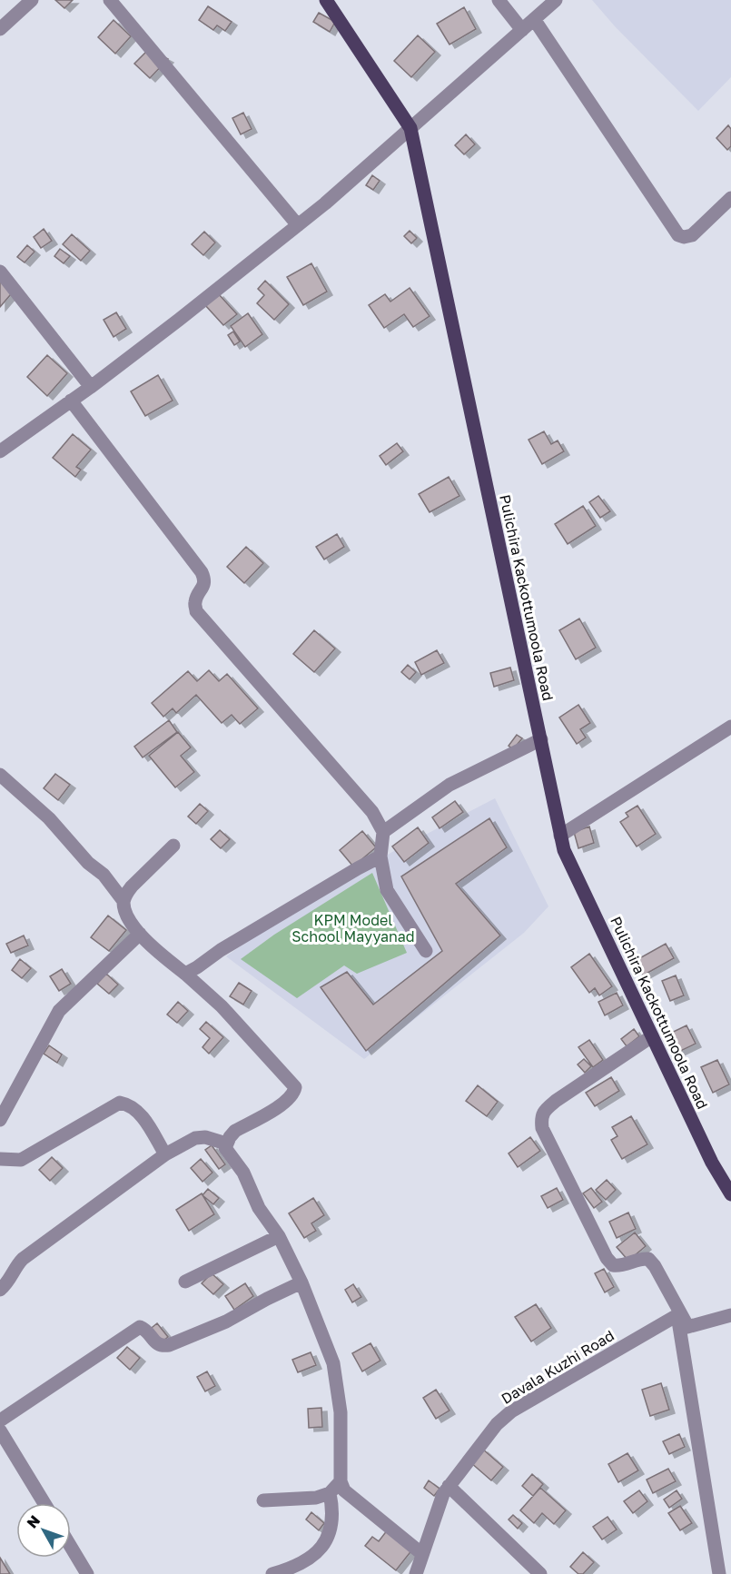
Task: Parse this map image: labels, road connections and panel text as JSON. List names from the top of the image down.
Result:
{
  "streets": {
    "main road": ["Pulichira Kackottumoola Road"],
    "street": ["Davala Kuzhi Road"]
  },
  "parks": ["KPM Model School Mayyanad"],
  "north": "top left"
}
